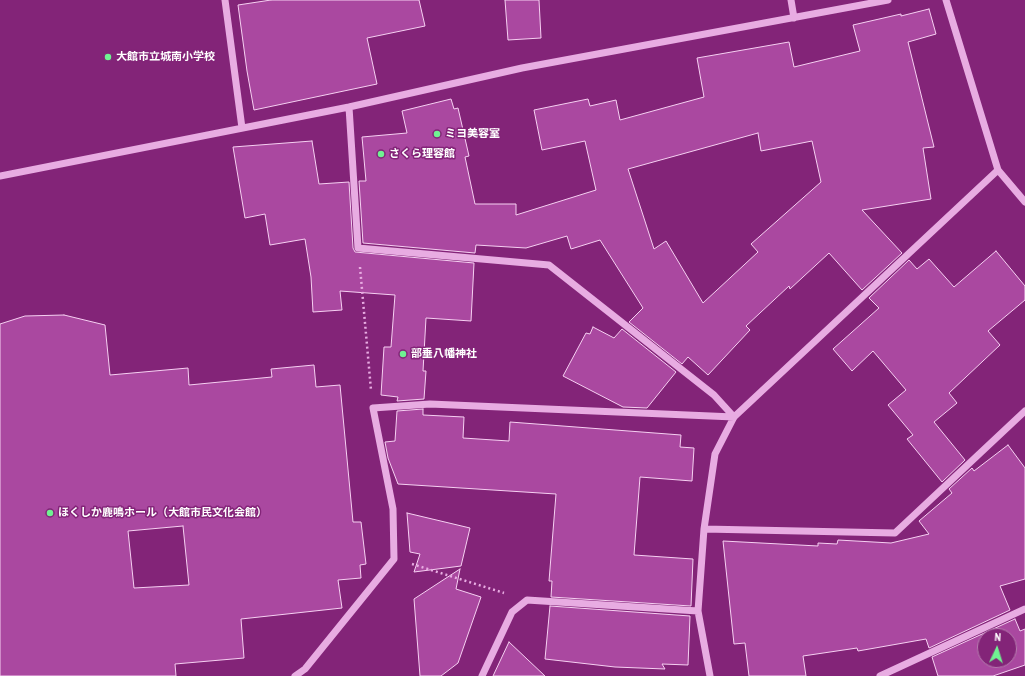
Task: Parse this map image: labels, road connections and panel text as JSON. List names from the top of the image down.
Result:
{
  "places": [
    "大館市立城南小学校",
    "ミヨ美容室",
    "さくら理容館",
    "部垂八幡神社",
    "ほくしか鹿鳴ホール（大館市民文化会館）"
  ],
  "north": "top"
}
